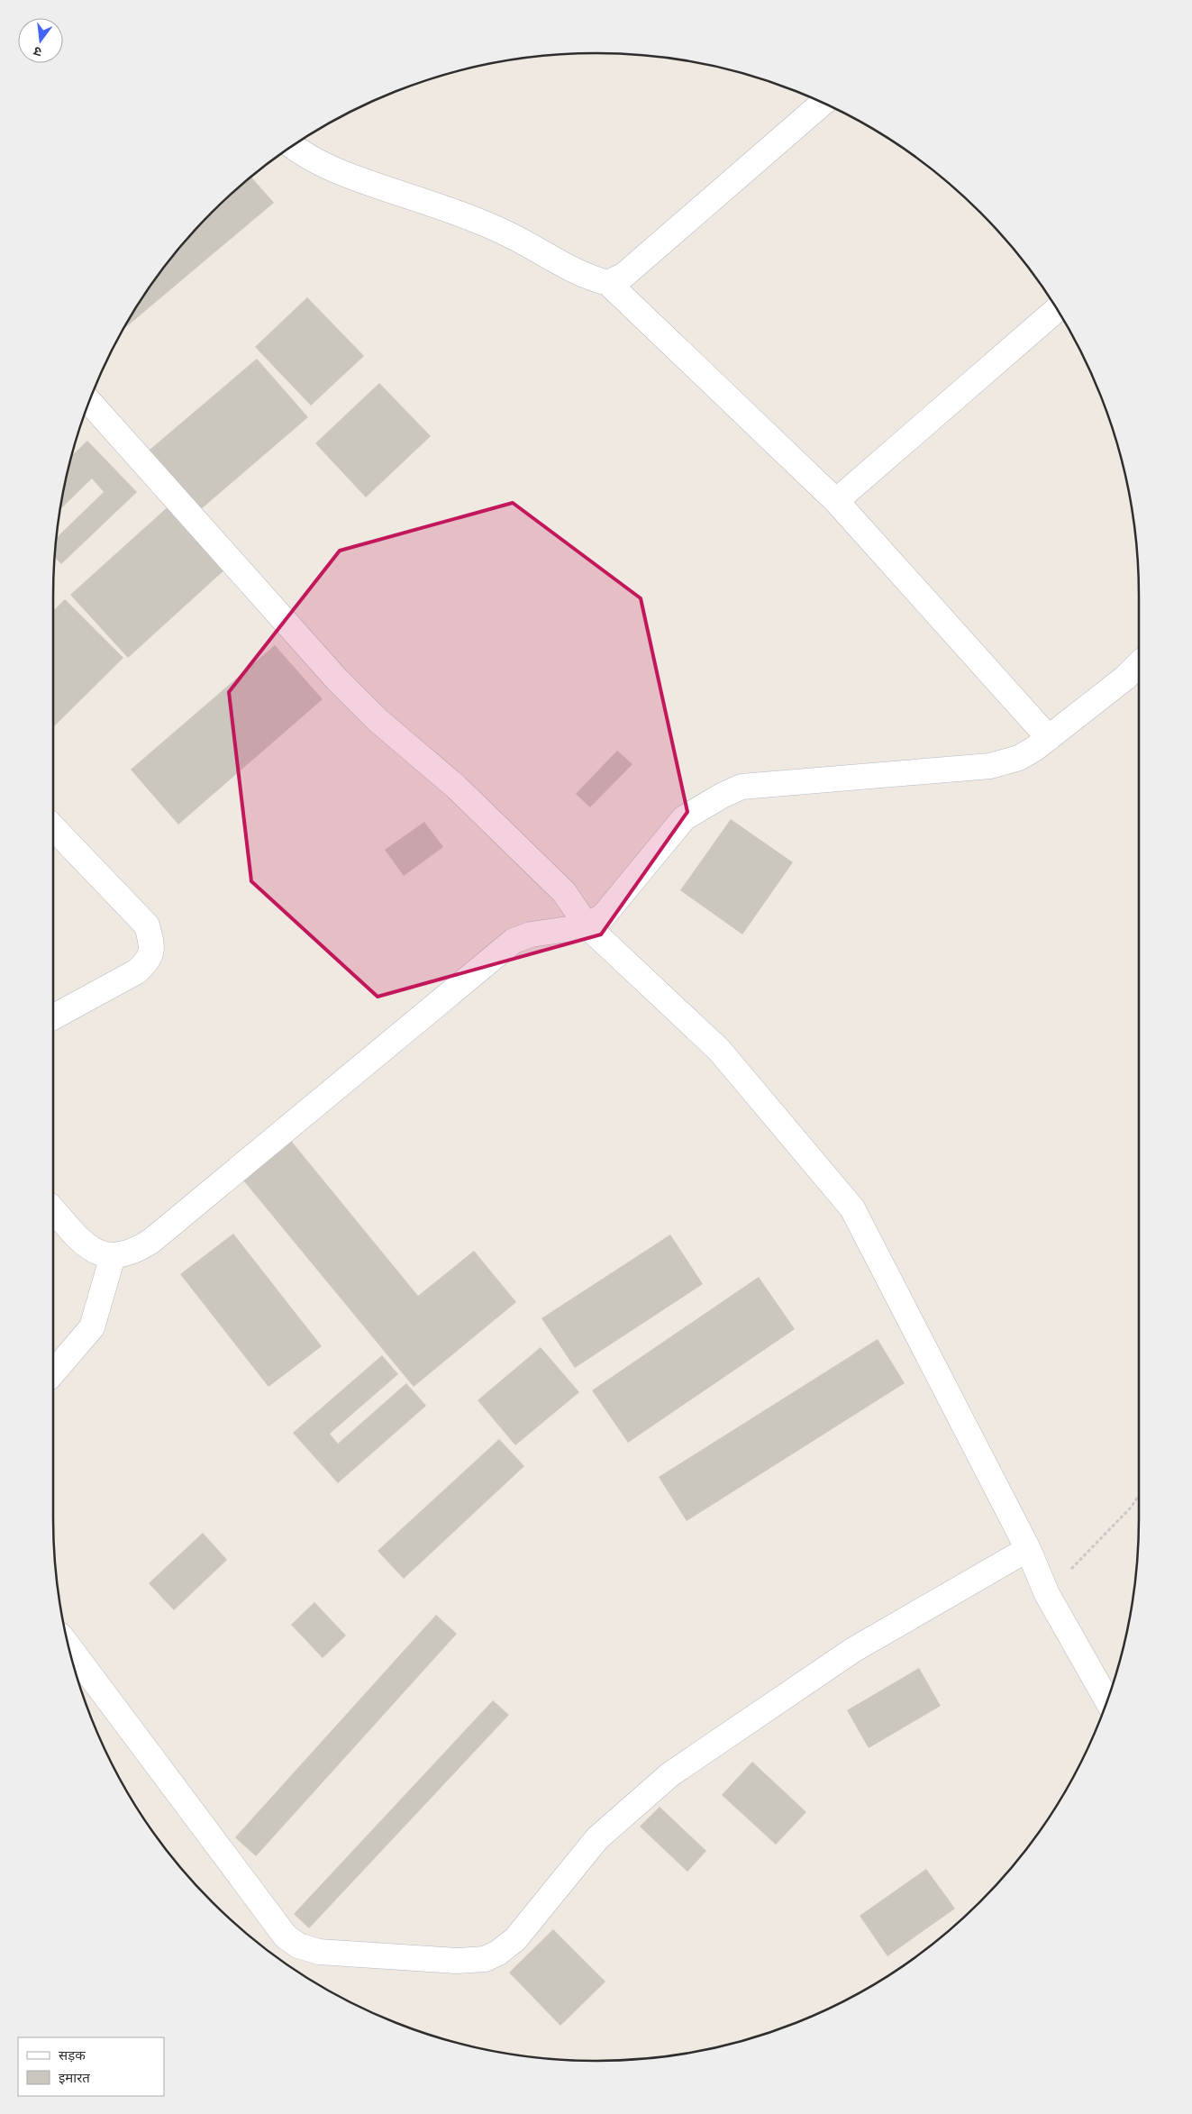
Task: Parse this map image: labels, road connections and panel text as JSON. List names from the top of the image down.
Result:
{
  "legend": ["सड़क", "इमारत"],
  "north": "bottom"
}
